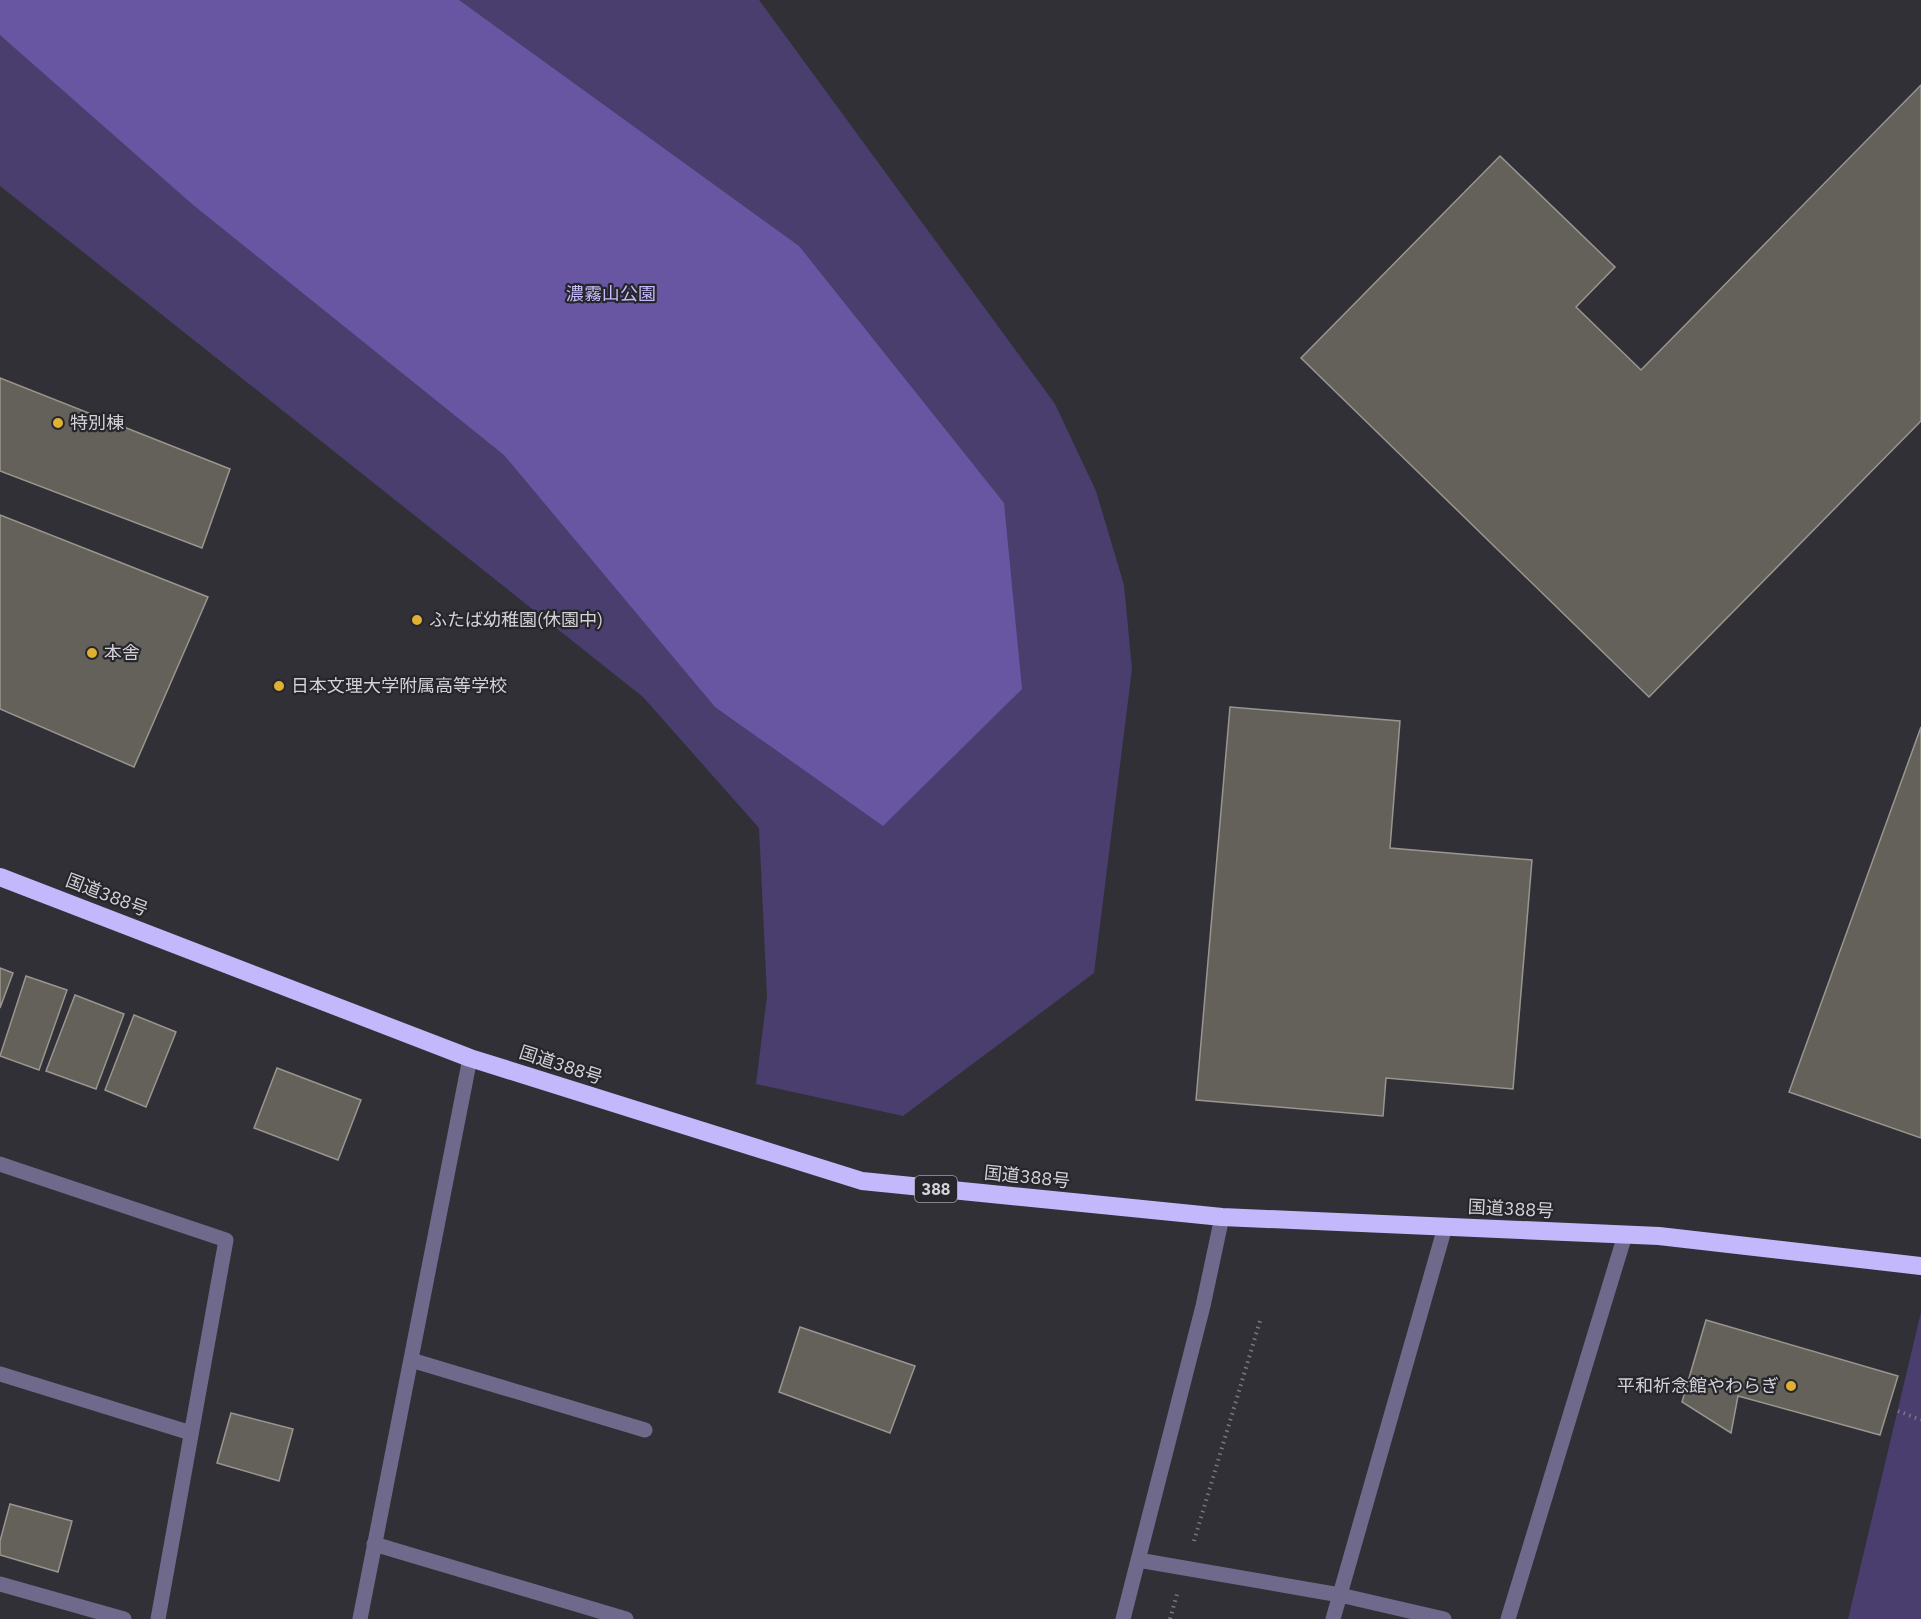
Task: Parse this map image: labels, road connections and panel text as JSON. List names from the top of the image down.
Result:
{
  "streets": {
    "highway": ["国道388号", "388"]
  },
  "parks": ["濃霧山公園"],
  "places": [
    "特別棟",
    "ふたば幼稚園(休園中)",
    "本舎",
    "日本文理大学附属高等学校",
    "平和祈念館やわらぎ"
  ]
}
